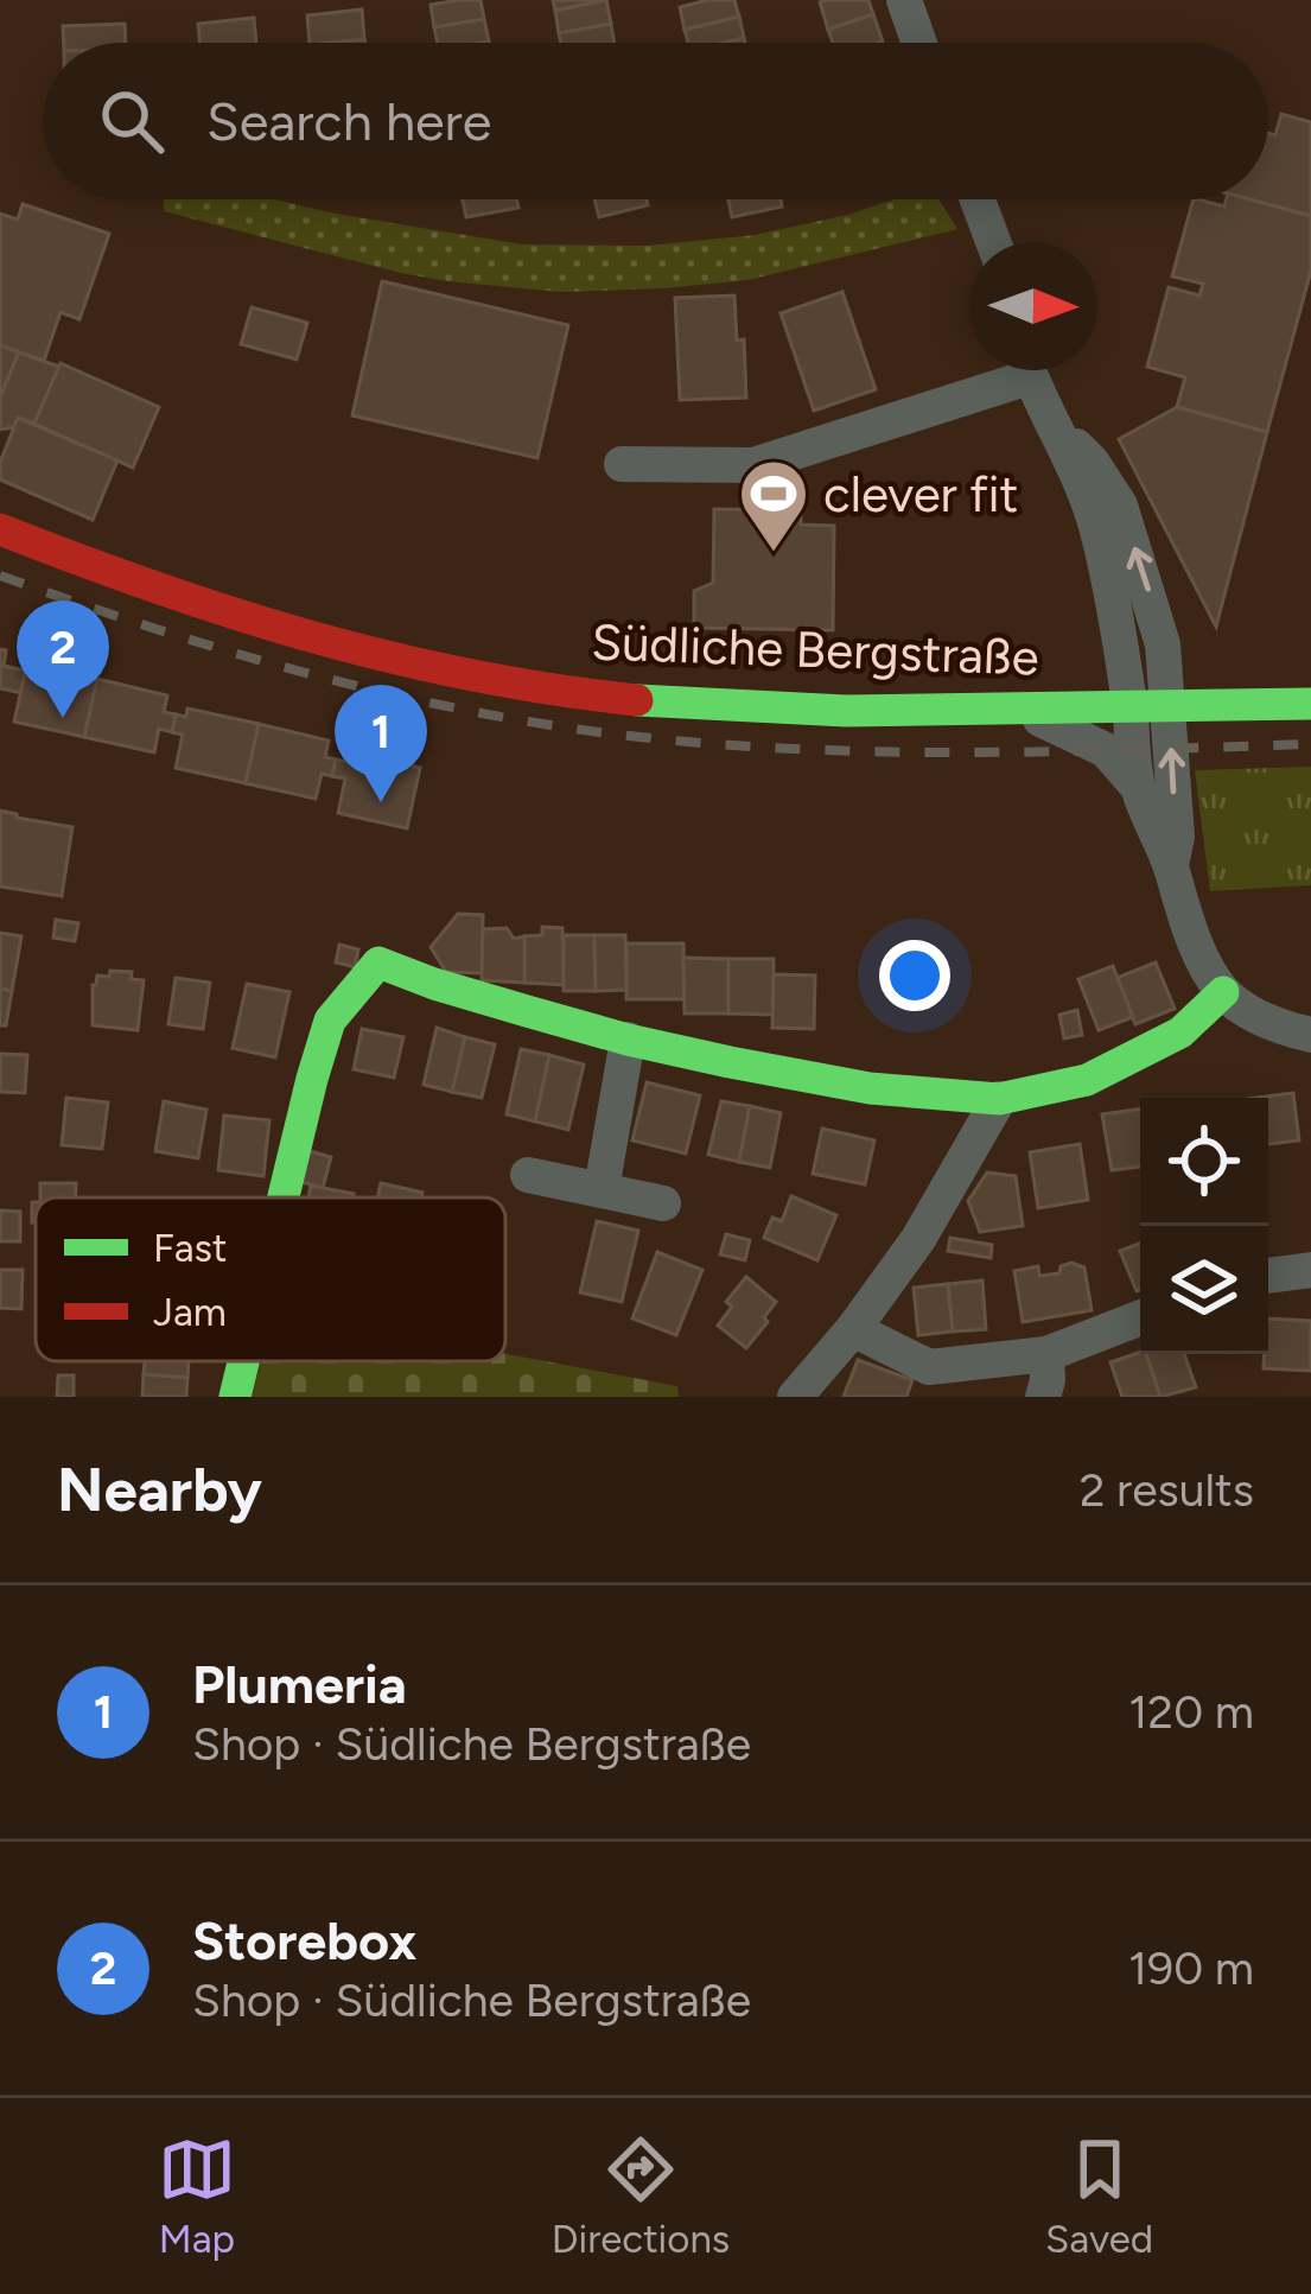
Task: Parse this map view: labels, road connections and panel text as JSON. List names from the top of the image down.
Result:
{
  "streets": {
    "street": ["Südliche Bergstraße"]
  },
  "places": {
    "sports": ["clever fit"]
  },
  "legend": ["Fast", "Jam"],
  "north": "right",
  "page": {
    "search": "Search here",
    "pins": ["2", "1"],
    "heading": ["Nearby", "2 results"],
    "list": [
      {
        "mark": "1",
        "name": "Plumeria",
        "note": "Shop · Südliche Bergstraße",
        "value": "120 m"
      },
      {
        "mark": "2",
        "name": "Storebox",
        "note": "Shop · Südliche Bergstraße",
        "value": "190 m"
      }
    ],
    "nav": ["Map", "Directions", "Saved"]
  }
}
